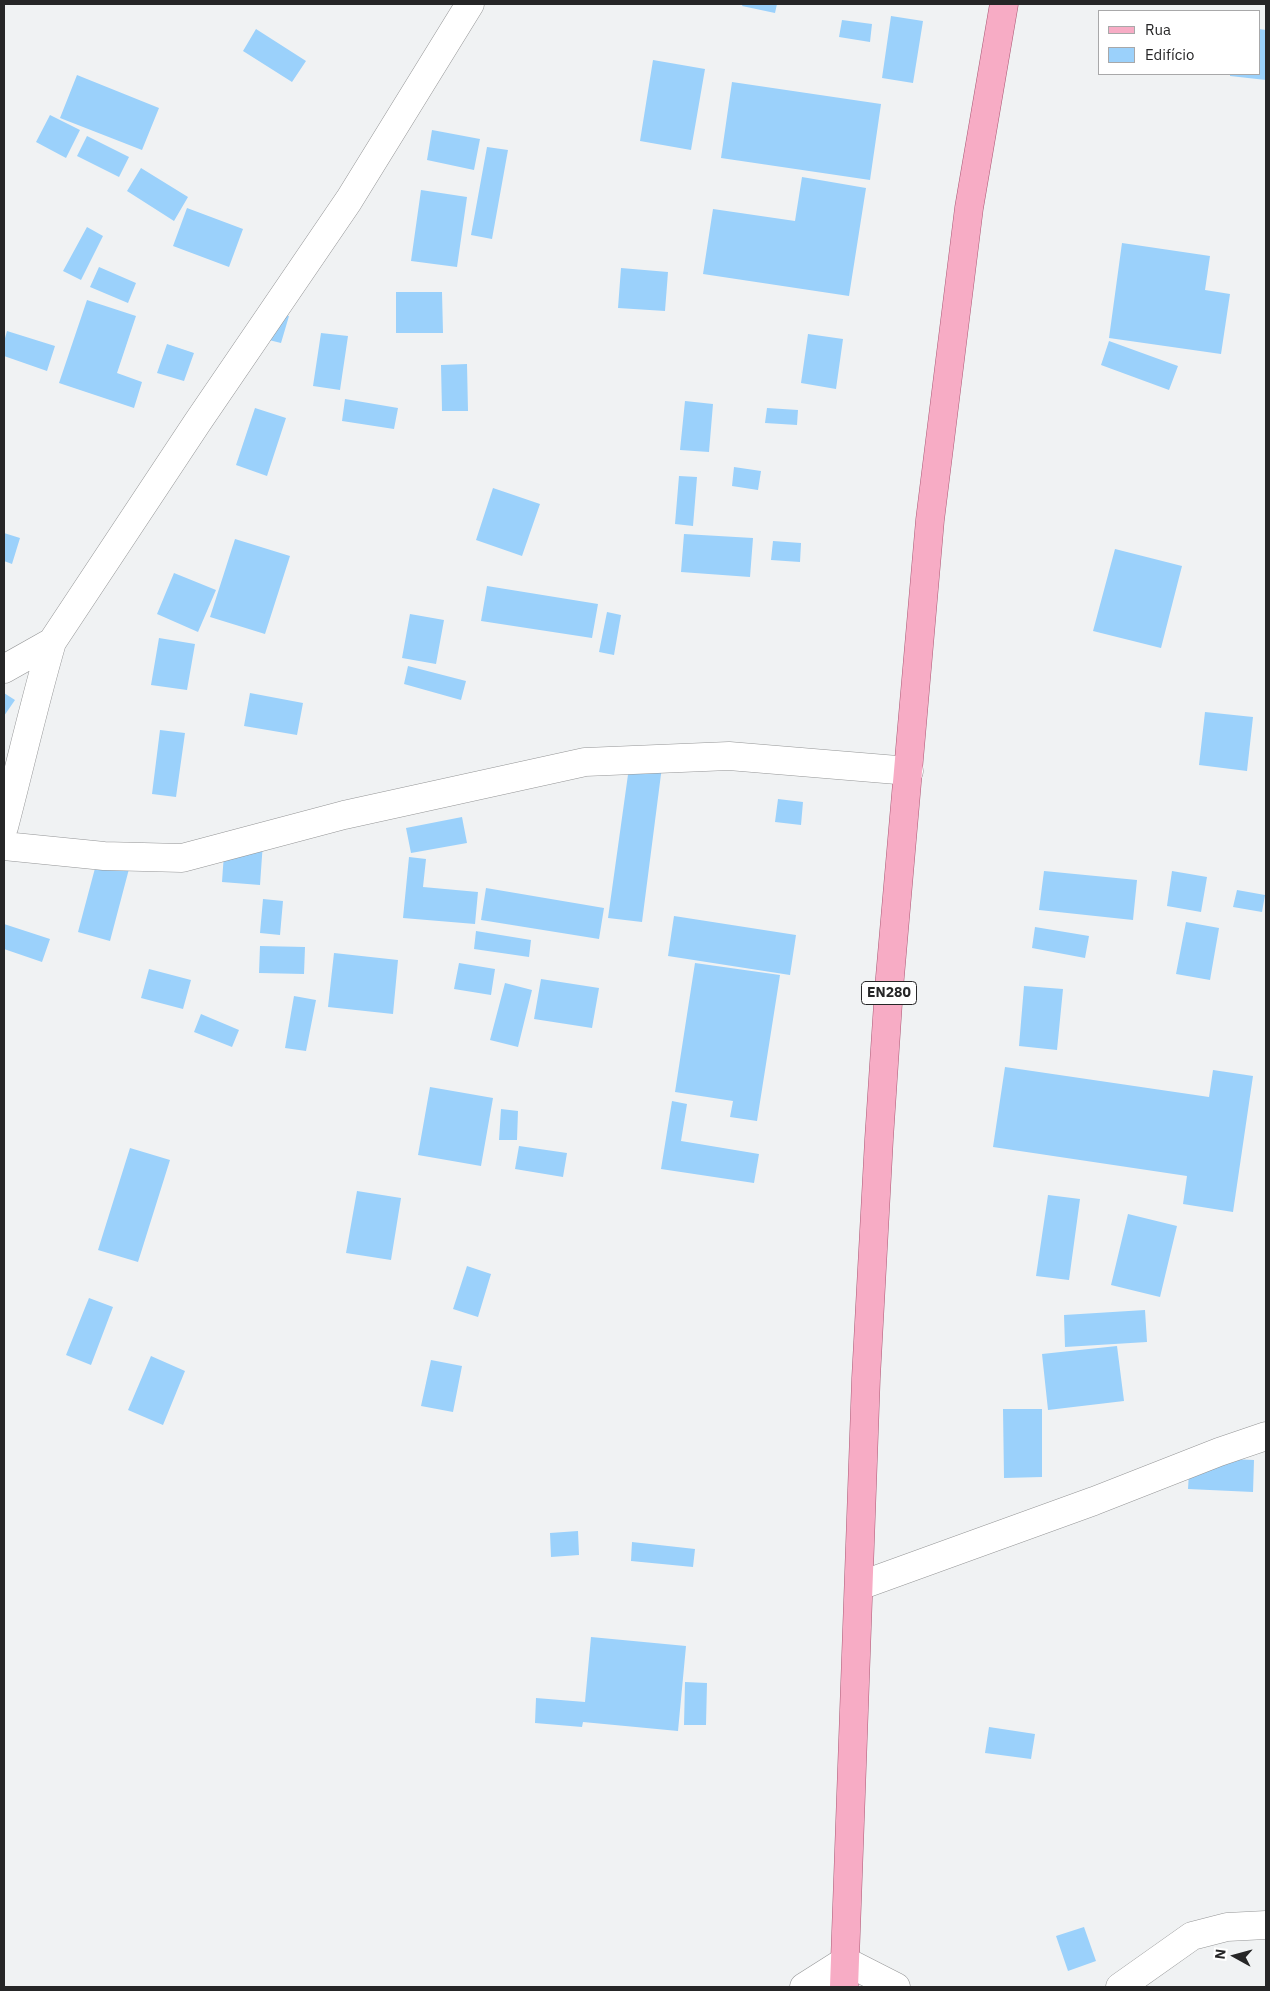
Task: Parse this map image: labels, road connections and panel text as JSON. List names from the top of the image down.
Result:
{
  "streets": {
    "main road": ["EN280"]
  },
  "legend": ["Rua", "Edifício"],
  "north": "left"
}
